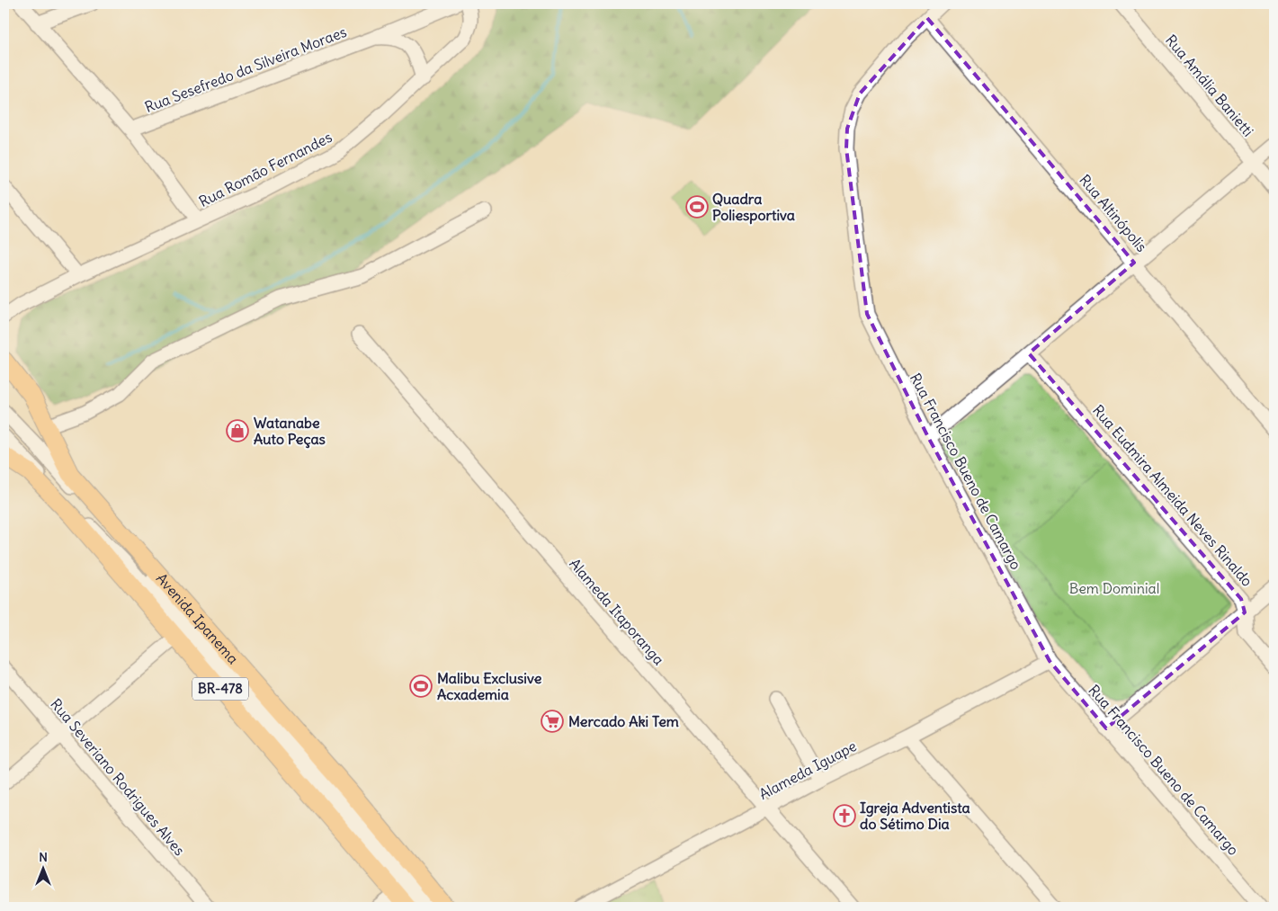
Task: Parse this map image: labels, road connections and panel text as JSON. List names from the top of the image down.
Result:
{
  "streets": {
    "main road": ["Avenida Ipanema", "BR-478"],
    "street": [
      "Rua Sesefredo da Silveira Moraes",
      "Rua Amália Banietti",
      "Rua Romão Fernandes",
      "Rua Altinópolis",
      "Rua Francisco Bueno de Camargo",
      "Rua Eudmira Almeida Neves Rinaldo",
      "Alameda Itaporanga",
      "Alameda Iguape",
      "Rua Severiano Rodrigues Alves"
    ]
  },
  "crossings": [
    ["Rua Altinópolis", "Rua Francisco Bueno de Camargo"],
    ["Rua Francisco Bueno de Camargo", "Alameda Iguape"],
    ["Alameda Itaporanga", "Alameda Iguape"]
  ],
  "parks": ["Bem Dominial"],
  "places": {
    "sports": ["Quadra Poliesportiva", "Malibu Exclusive Acxademia"],
    "shop": ["Watanabe Auto Peças"],
    "supermarket": ["Mercado Aki Tem"],
    "church": ["Igreja Adventista do Sétimo Dia"]
  },
  "north": "top"
}
